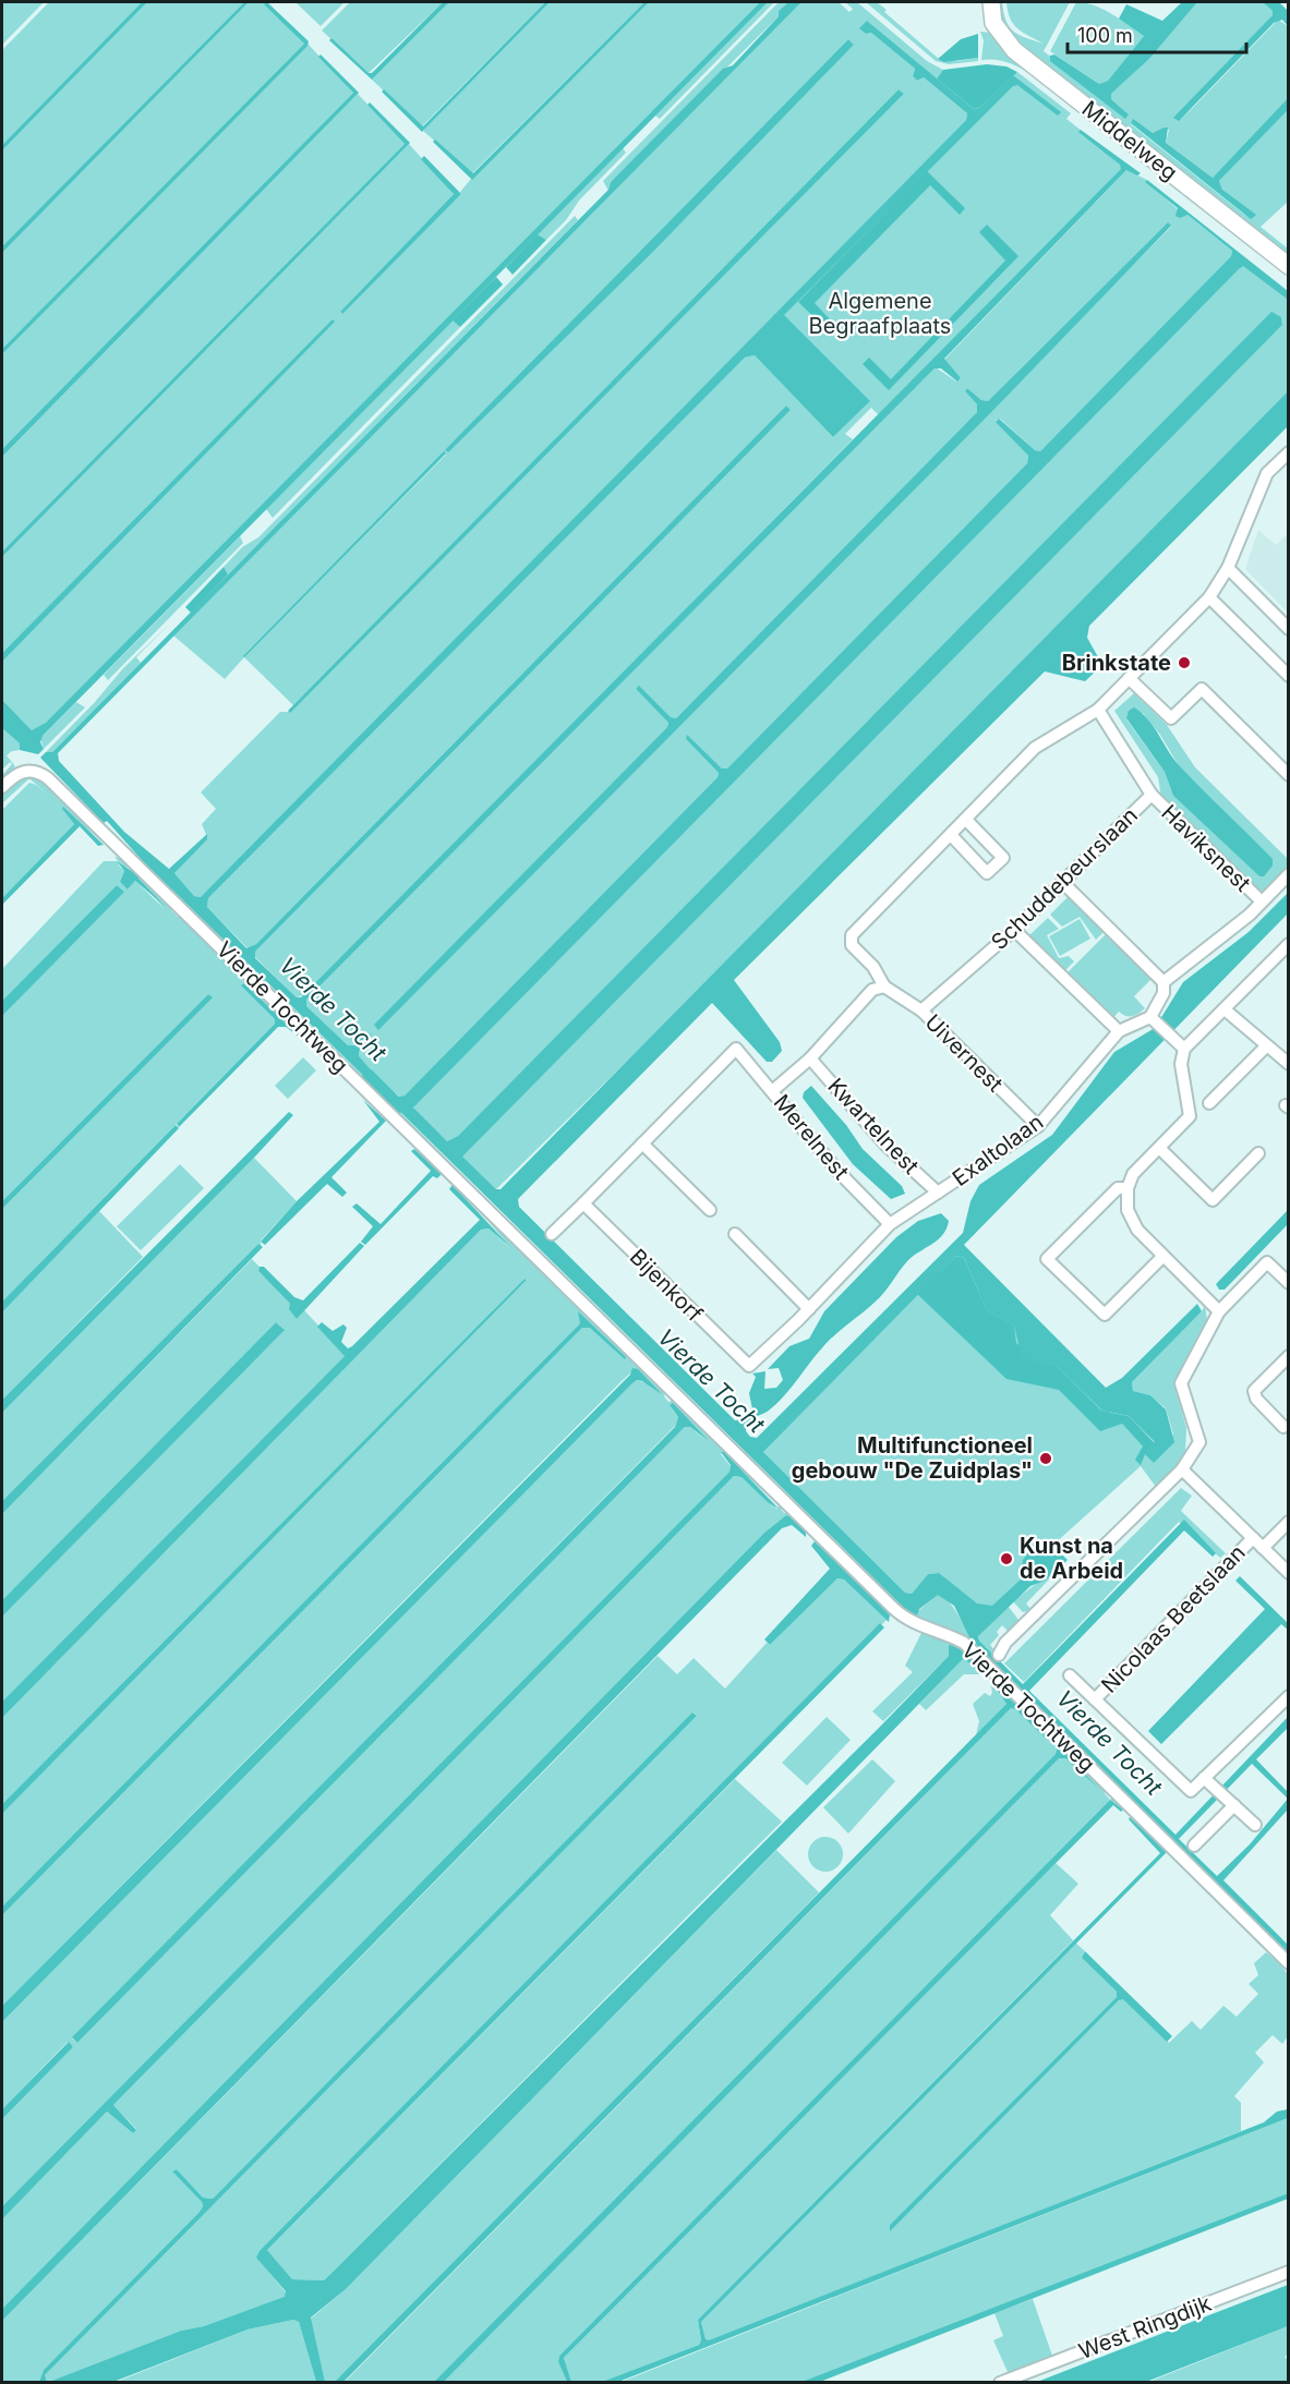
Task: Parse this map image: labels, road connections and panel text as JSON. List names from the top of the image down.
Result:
{
  "streets": {
    "street": [
      "Middelweg",
      "Haviksnest",
      "Schuddebeurslaan",
      "Vierde Tochtweg",
      "Uivernest",
      "Kwartelnest",
      "Merelnest",
      "Exaltolaan",
      "Bijenkorf",
      "Nicolaas Beetslaan",
      "West Ringdijk"
    ]
  },
  "crossings": [
    ["Haviksnest", "Schuddebeurslaan"],
    ["Schuddebeurslaan", "Uivernest"],
    ["Uivernest", "Exaltolaan"],
    ["Kwartelnest", "Exaltolaan"],
    ["Merelnest", "Exaltolaan"],
    ["Exaltolaan", "Bijenkorf"]
  ],
  "water": ["Vierde Tocht"],
  "parks": ["Algemene Begraafplaats"],
  "places": ["Brinkstate", "Multifunctioneel gebouw \"De Zuidplas\"", "Kunst na de Arbeid"],
  "scale_bar": "100 m"
}
